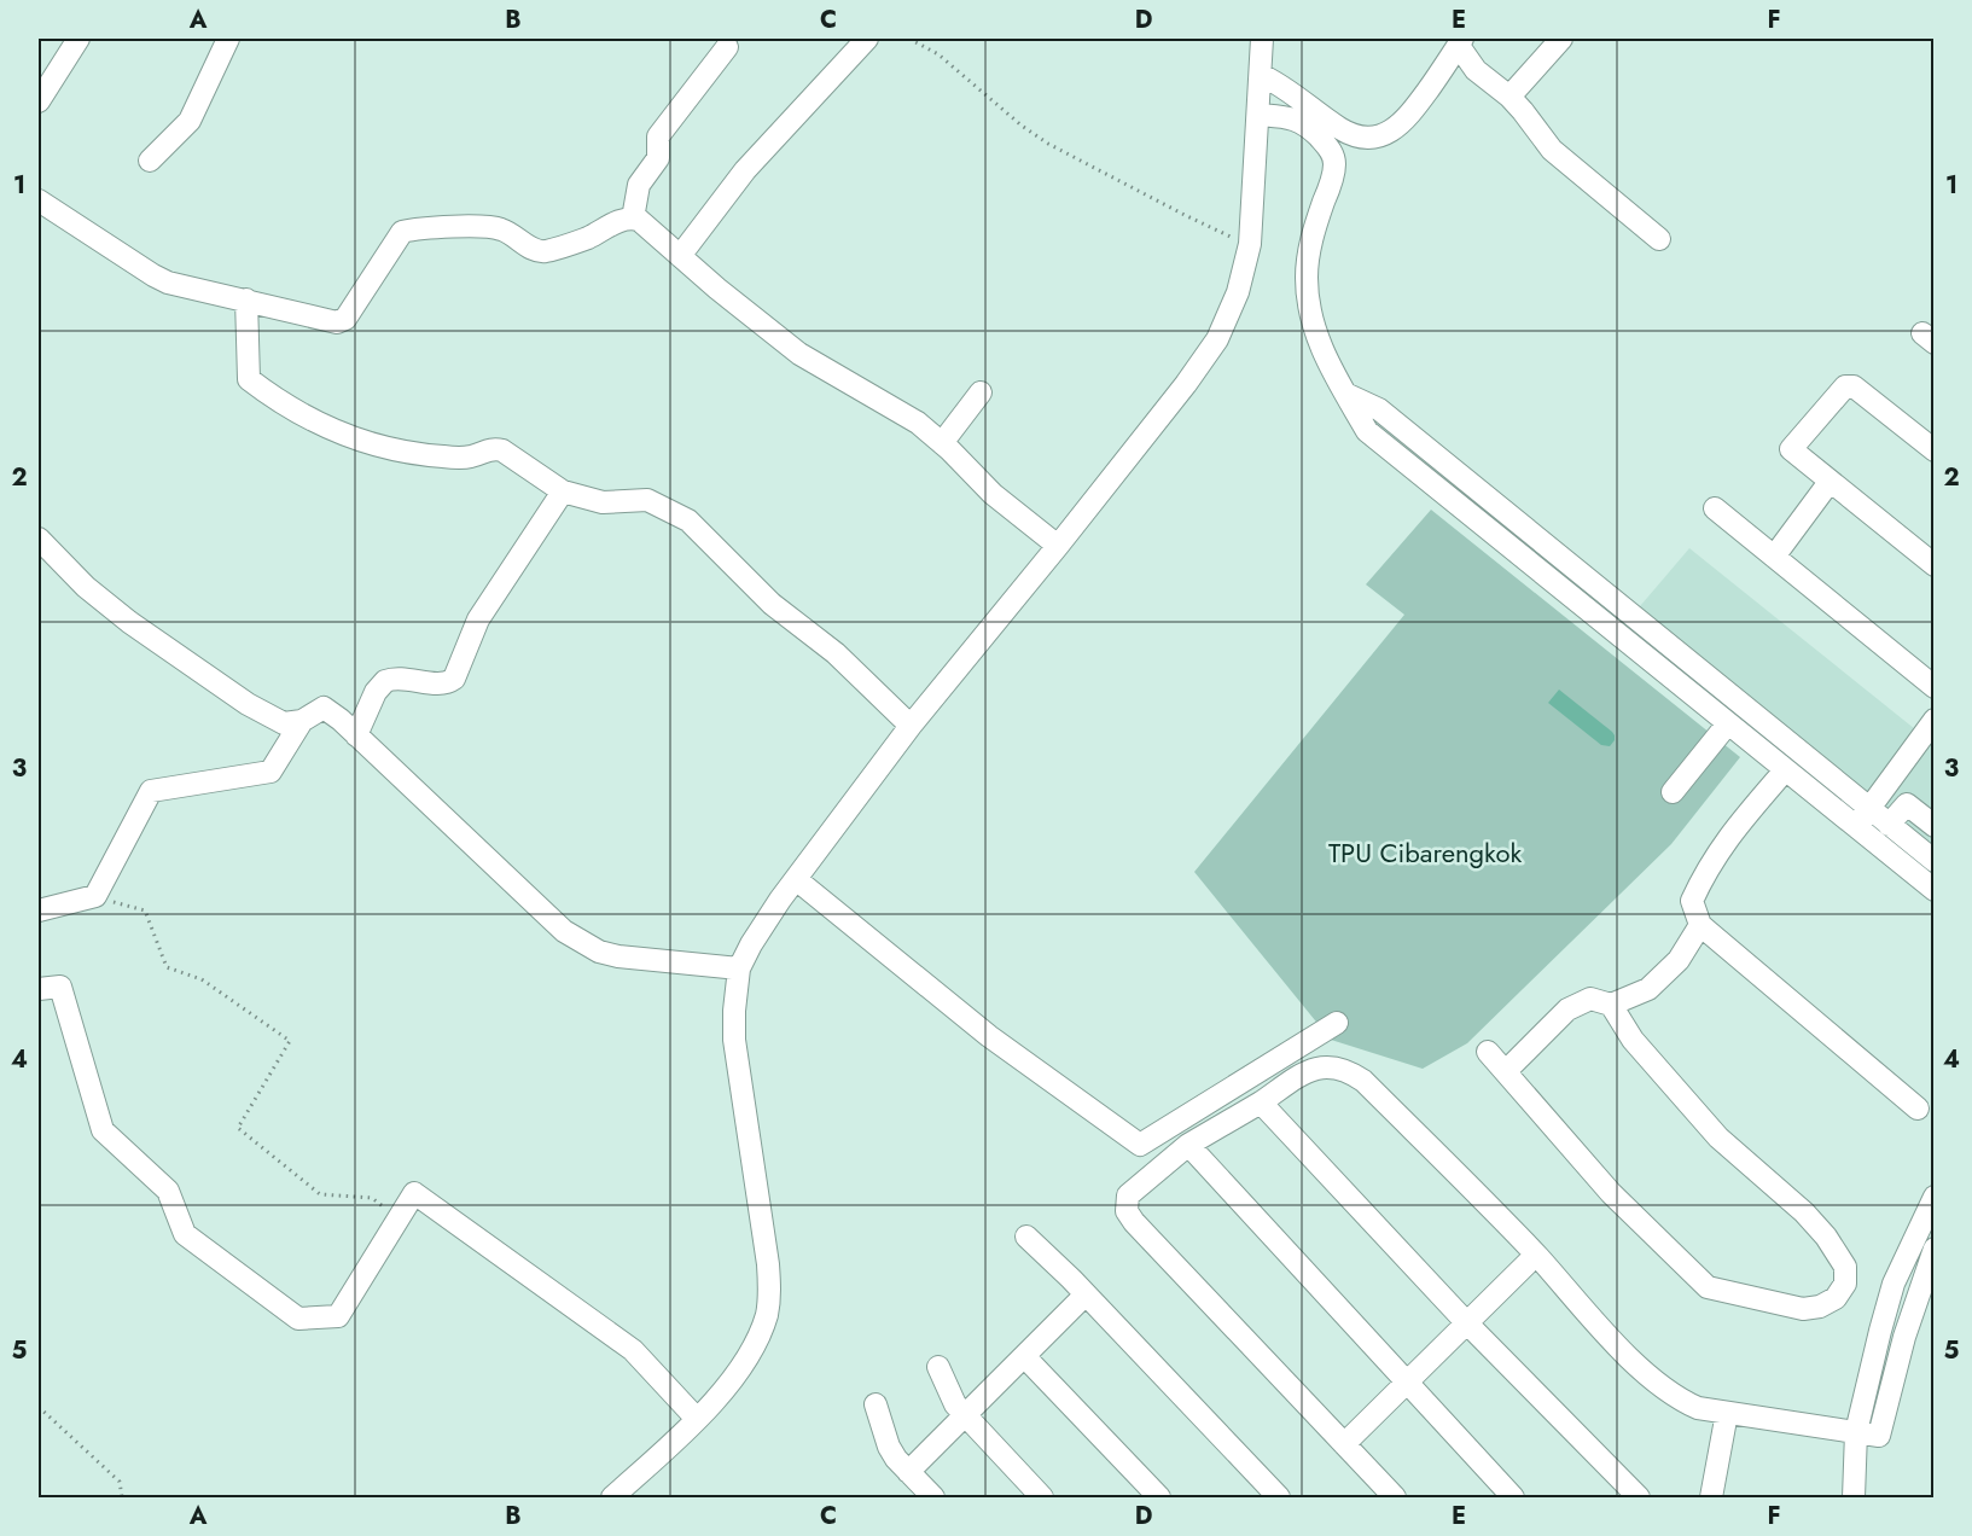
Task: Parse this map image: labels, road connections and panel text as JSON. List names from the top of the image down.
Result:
{
  "parks": ["TPU Cibarengkok"],
  "grid": {
    "columns": [
      "A",
      "B",
      "C",
      "D",
      "E",
      "F"
    ],
    "rows": [
      "1",
      "2",
      "3",
      "4",
      "5"
    ]
  }
}
